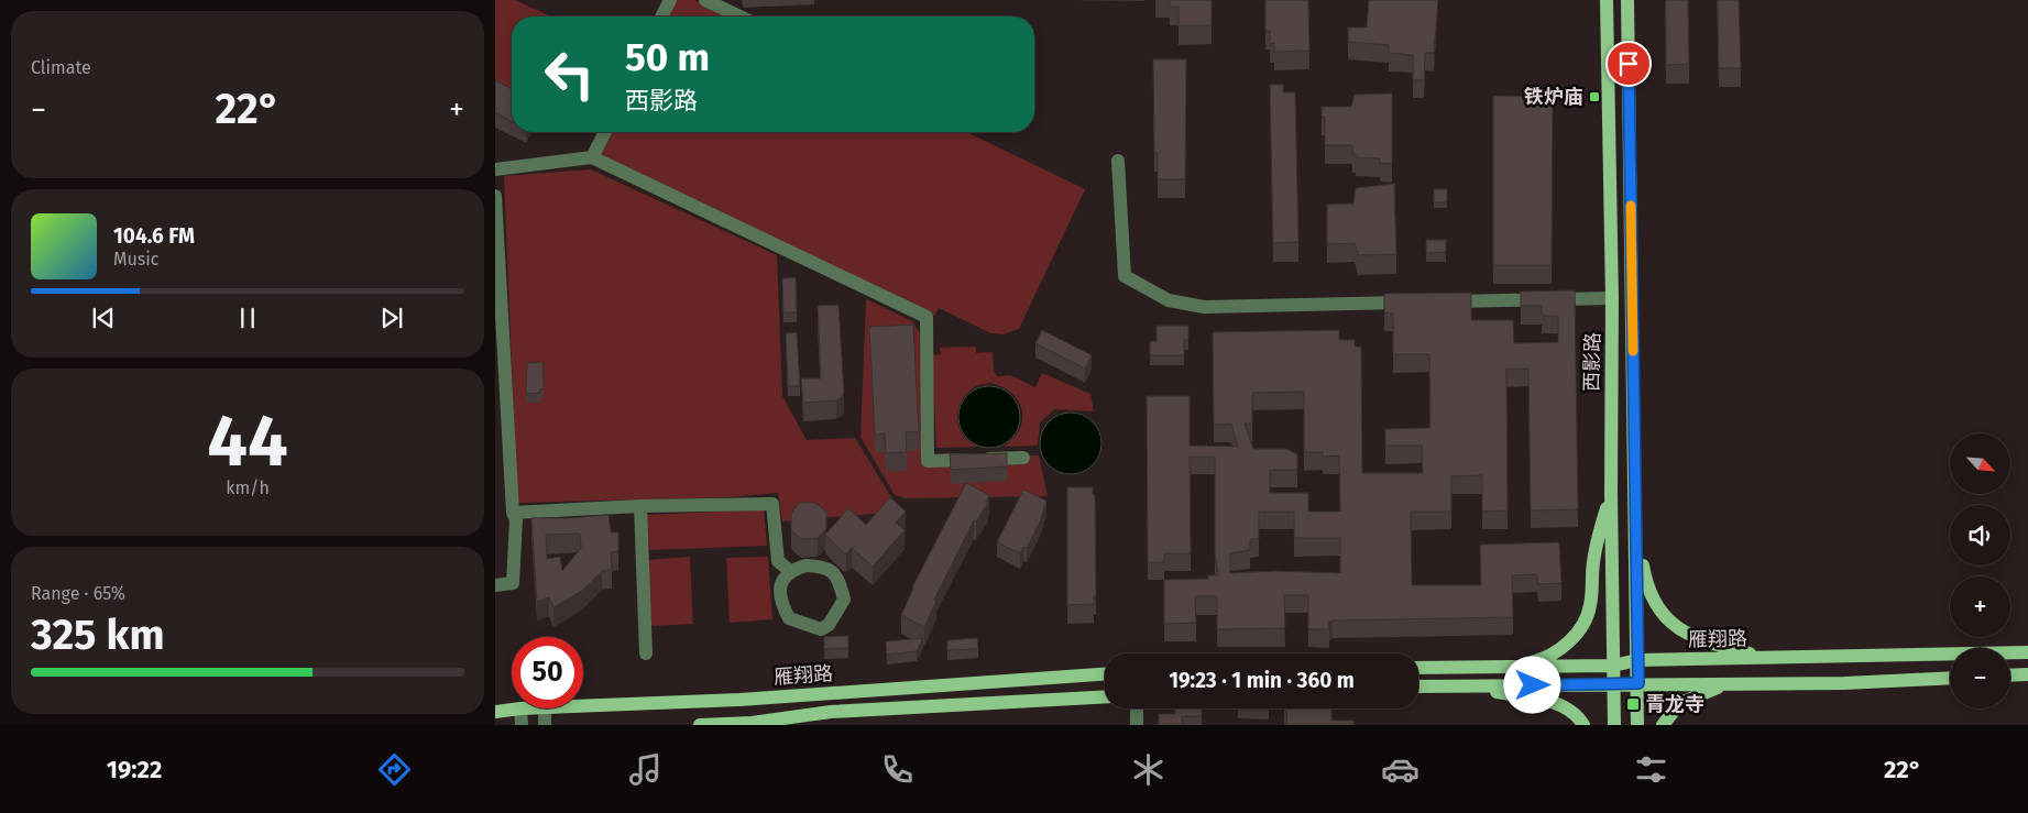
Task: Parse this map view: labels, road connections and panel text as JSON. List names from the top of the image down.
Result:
{
  "streets": {
    "main road": ["西影路", "雁翔路"]
  },
  "crossings": [
    ["西影路", "雁翔路"]
  ],
  "places": {
    "transit": ["铁炉庙", "青龙寺"]
  },
  "north": "bottom right",
  "page": {
    "tile": [
      "Climate",
      ["44", "km/h"],
      ["Range · 65%", "325 km"]
    ],
    "turn": ["50 m", "西影路"],
    "heat": ["−", "22°", "+"],
    "song": ["104.6 FM", "Music"],
    "map_buttons": ["+", "−"],
    "limit": "50",
    "trip": "19:23 · 1 min · 360 m",
    "tabs": ["19:22", "22°"]
  }
}
